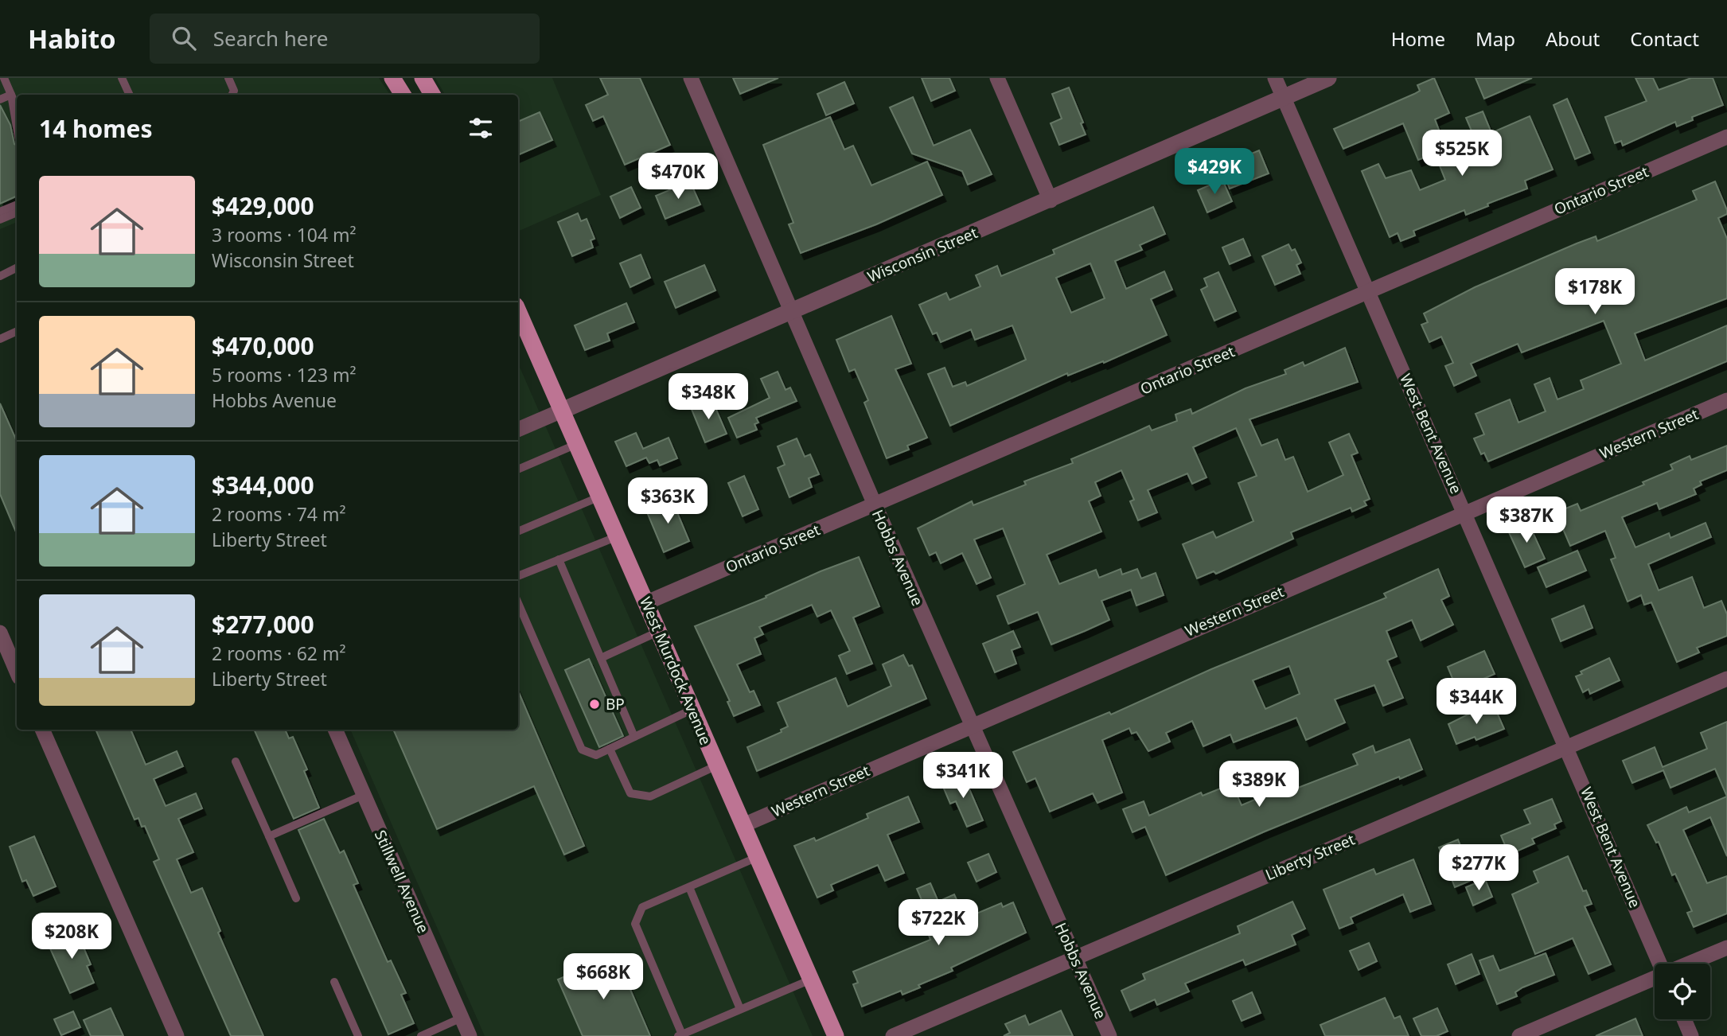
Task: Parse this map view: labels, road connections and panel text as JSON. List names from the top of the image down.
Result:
{
  "streets": {
    "main road": ["West Murdock Avenue"],
    "street": [
      "Ontario Street",
      "Wisconsin Street",
      "West Bent Avenue",
      "Western Street",
      "Hobbs Avenue",
      "Liberty Street",
      "Stillwell Avenue"
    ]
  },
  "crossings": [
    ["Ontario Street", "West Bent Avenue"],
    ["Ontario Street", "Hobbs Avenue"],
    ["Ontario Street", "West Murdock Avenue"],
    ["Wisconsin Street", "West Bent Avenue"],
    ["Wisconsin Street", "Hobbs Avenue"],
    ["Wisconsin Street", "West Murdock Avenue"],
    ["West Bent Avenue", "Western Street"],
    ["West Bent Avenue", "Liberty Street"],
    ["Western Street", "Hobbs Avenue"],
    ["Western Street", "West Murdock Avenue"],
    ["Hobbs Avenue", "Liberty Street"]
  ],
  "places": ["BP"],
  "page": {
    "header": "Habito",
    "search": "Search here",
    "nav": [
      "Home",
      "Map",
      "About",
      "Contact"
    ],
    "heading": "14 homes",
    "price": [
      "$525K",
      "$429K",
      "$470K",
      "$178K",
      "$348K",
      "$363K",
      "$387K",
      "$344K",
      "$341K",
      "$389K",
      "$277K",
      "$722K",
      "$208K",
      "$668K"
    ],
    "list": [
      {
        "name": "$429,000",
        "note": "3 rooms · 104 m² · Wisconsin Street"
      },
      {
        "name": "$470,000",
        "note": "5 rooms · 123 m² · Hobbs Avenue"
      },
      {
        "name": "$344,000",
        "note": "2 rooms · 74 m² · Liberty Street"
      },
      {
        "name": "$277,000",
        "note": "2 rooms · 62 m² · Liberty Street"
      }
    ]
  }
}
